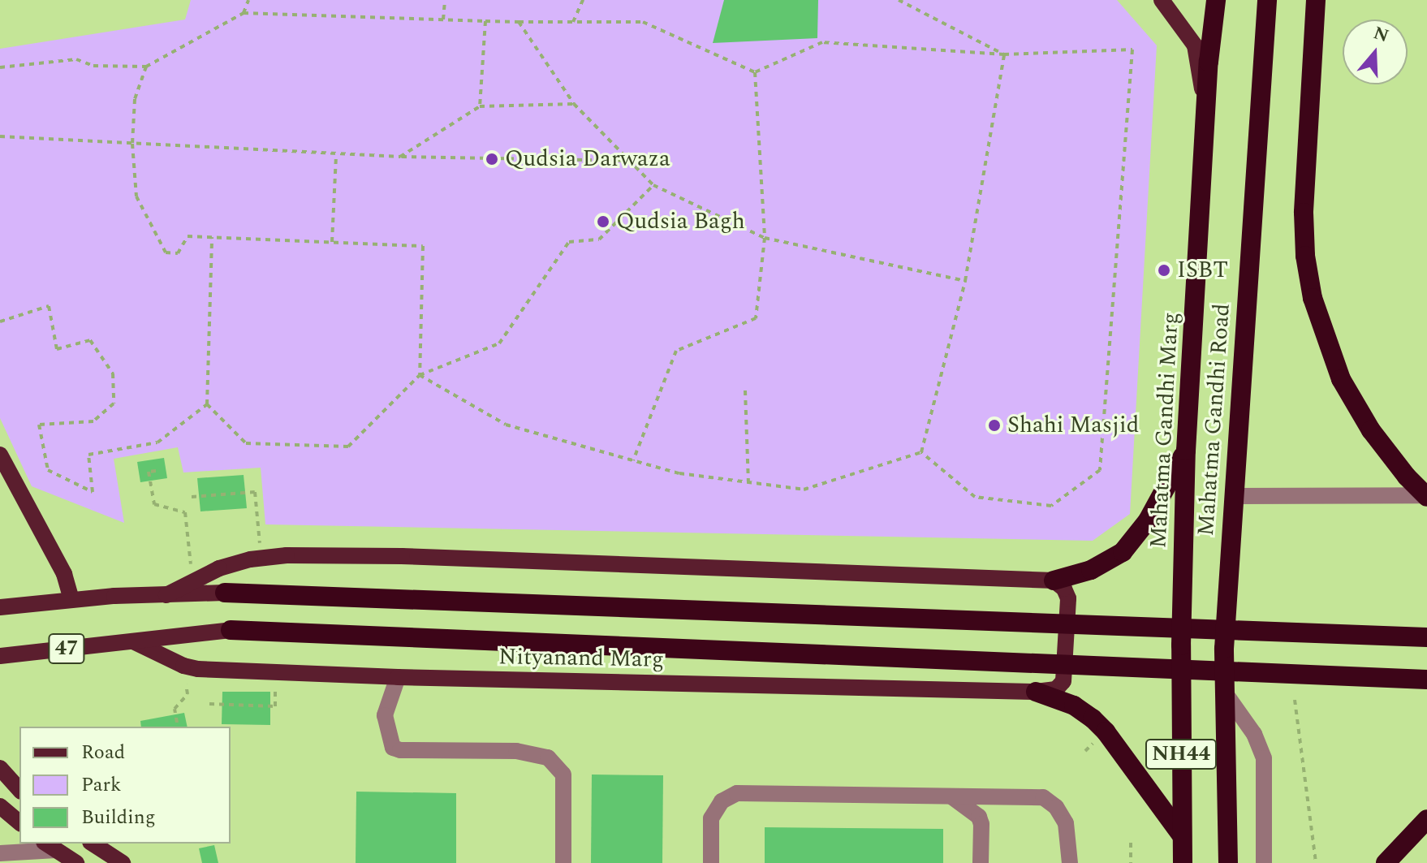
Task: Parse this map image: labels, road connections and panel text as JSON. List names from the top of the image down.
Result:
{
  "streets": {
    "highway": ["Mahatma Gandhi Road", "Mahatma Gandhi Marg", "NH44"],
    "main road": ["47", "Nityanand Marg"]
  },
  "crossings": [
    ["47", "Nityanand Marg"]
  ],
  "places": [
    "Qudsia Darwaza",
    "Qudsia Bagh",
    "ISBT",
    "Shahi Masjid"
  ],
  "legend": ["Road", "Park", "Building"],
  "north": "top"
}
